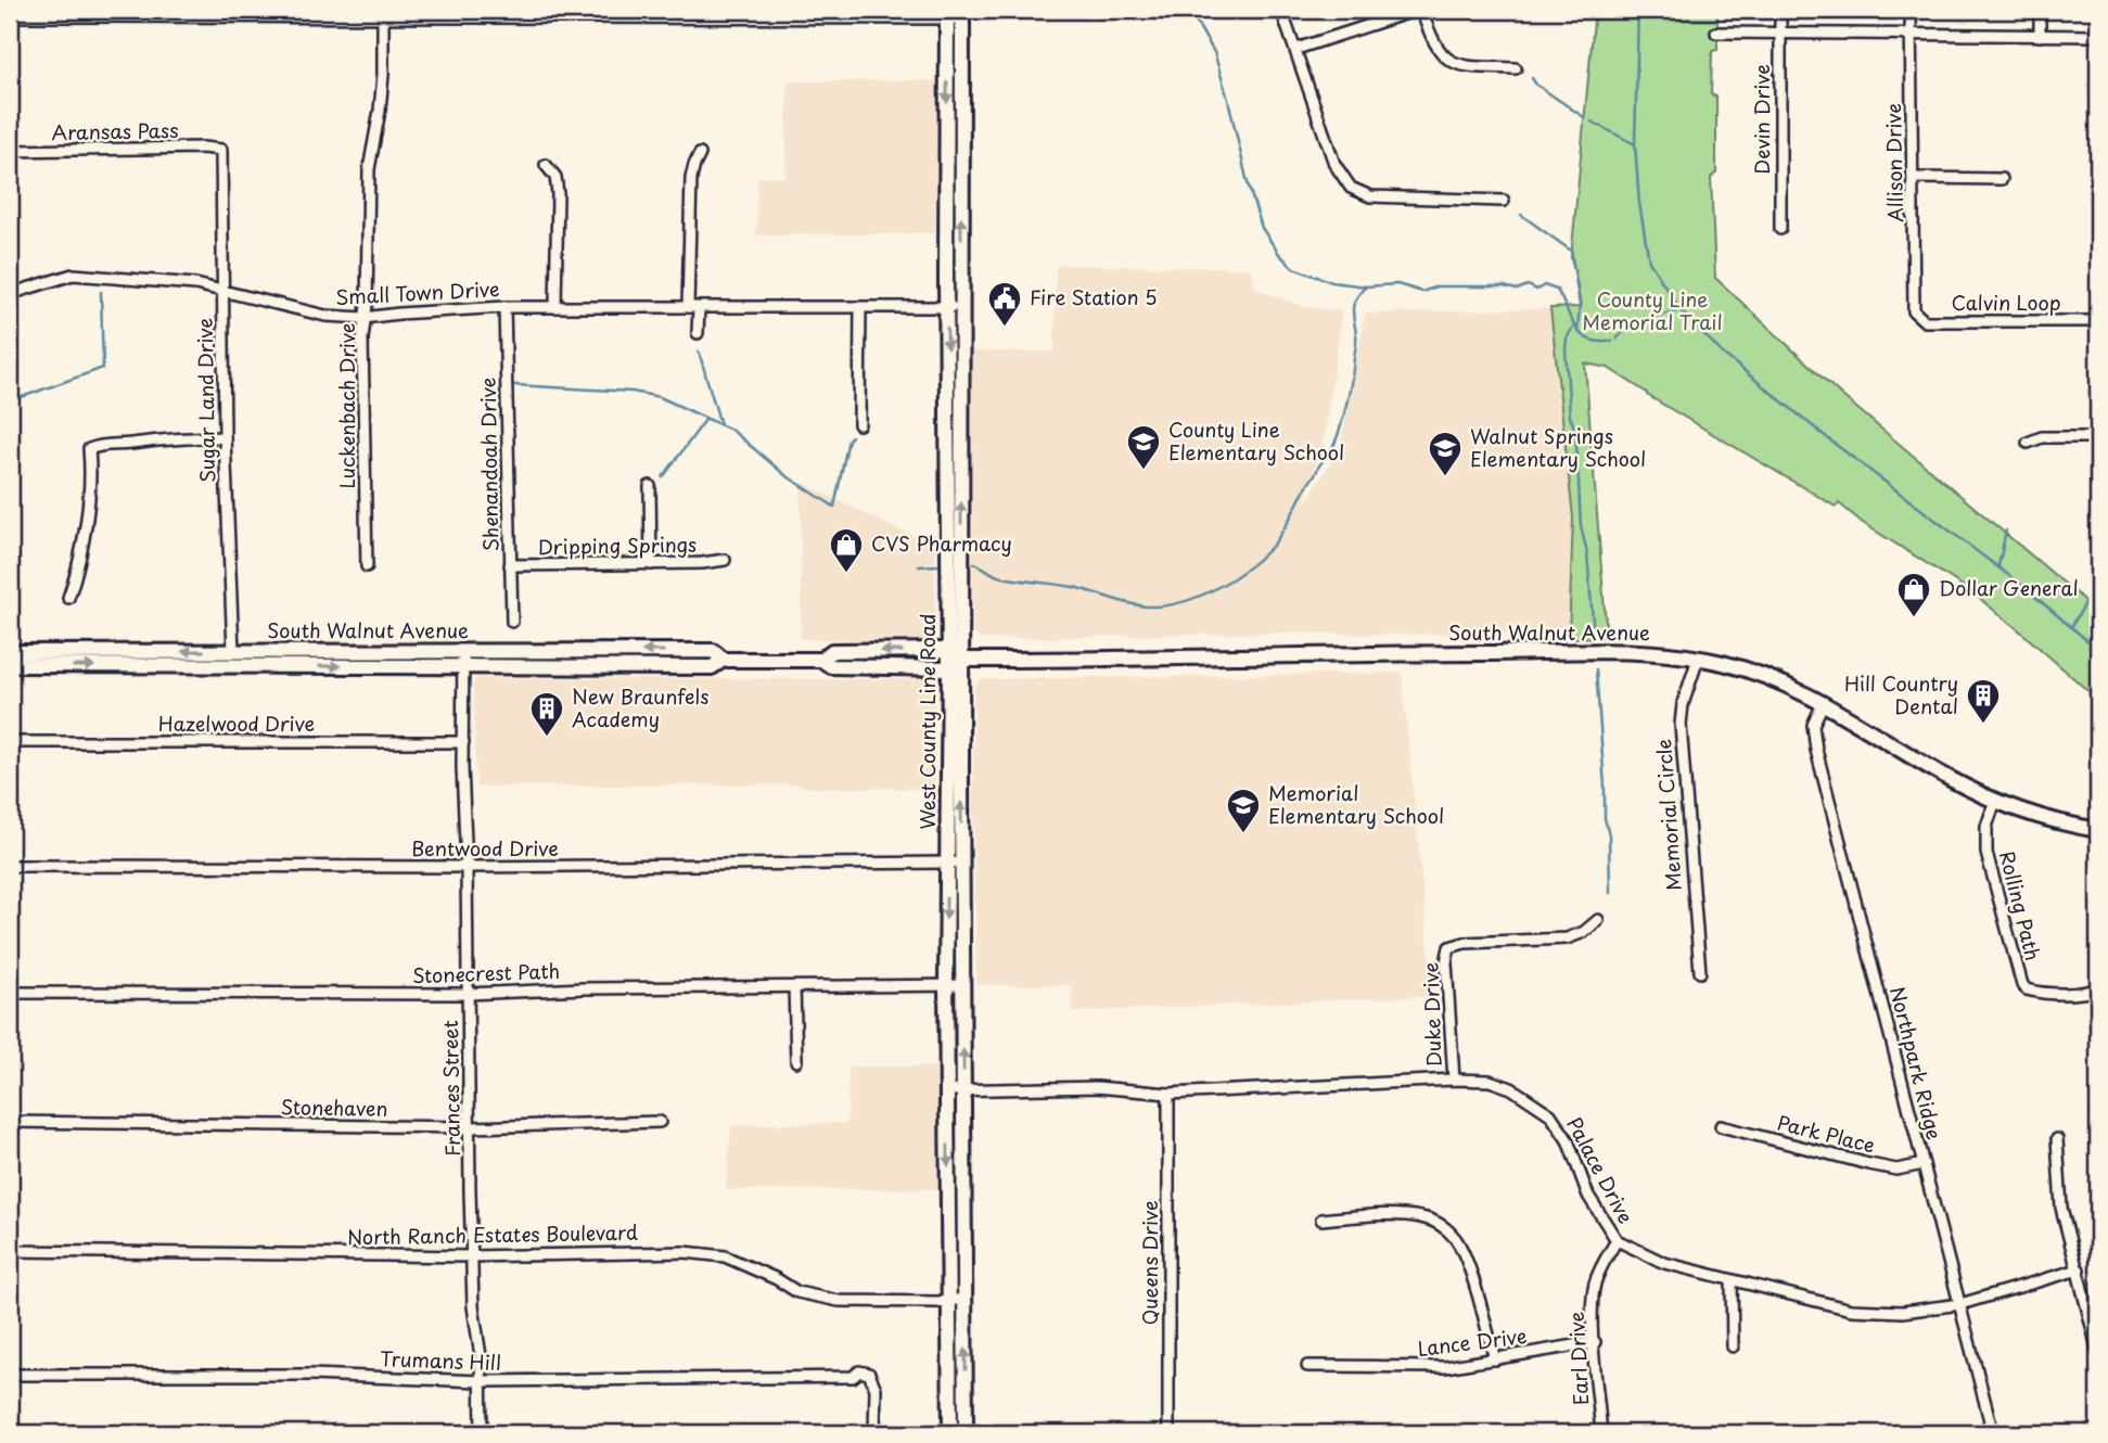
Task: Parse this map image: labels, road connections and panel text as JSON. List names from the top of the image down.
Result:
{
  "streets": {
    "street": [
      "Devin Drive",
      "Aransas Pass",
      "Allison Drive",
      "Small Town Drive",
      "Calvin Loop",
      "Sugar Land Drive",
      "Luckenbach Drive",
      "Shenandoah Drive",
      "Dripping Springs",
      "South Walnut Avenue",
      "West County Line Road",
      "Hazelwood Drive",
      "Memorial Circle",
      "Bentwood Drive",
      "Rolling Path",
      "Stonecrest Path",
      "Duke Drive",
      "Northpark Ridge",
      "Frances Street",
      "Stonehaven",
      "Park Place",
      "Palace Drive",
      "North Ranch Estates Boulevard",
      "Queens Drive",
      "Lance Drive",
      "Earl Drive",
      "Trumans Hill"
    ]
  },
  "crossings": [
    ["Aransas Pass", "Sugar Land Drive"],
    ["Allison Drive", "Calvin Loop"],
    ["Small Town Drive", "Sugar Land Drive"],
    ["Small Town Drive", "Luckenbach Drive"],
    ["Small Town Drive", "Shenandoah Drive"],
    ["Small Town Drive", "West County Line Road"],
    ["Sugar Land Drive", "South Walnut Avenue"],
    ["Shenandoah Drive", "Dripping Springs"],
    ["South Walnut Avenue", "West County Line Road"],
    ["South Walnut Avenue", "Memorial Circle"],
    ["South Walnut Avenue", "Rolling Path"],
    ["South Walnut Avenue", "Northpark Ridge"],
    ["South Walnut Avenue", "Frances Street"],
    ["West County Line Road", "Bentwood Drive"],
    ["West County Line Road", "Stonecrest Path"],
    ["West County Line Road", "Palace Drive"],
    ["West County Line Road", "North Ranch Estates Boulevard"],
    ["Hazelwood Drive", "Frances Street"],
    ["Bentwood Drive", "Frances Street"],
    ["Stonecrest Path", "Frances Street"],
    ["Duke Drive", "Palace Drive"],
    ["Northpark Ridge", "Park Place"],
    ["Northpark Ridge", "Palace Drive"],
    ["Frances Street", "Stonehaven"],
    ["Frances Street", "North Ranch Estates Boulevard"],
    ["Frances Street", "Trumans Hill"],
    ["Palace Drive", "Queens Drive"],
    ["Palace Drive", "Earl Drive"],
    ["Lance Drive", "Earl Drive"]
  ],
  "parks": ["County Line Memorial Trail"],
  "places": {
    "public building": ["Fire Station 5"],
    "school or university": ["County Line Elementary School", "Walnut Springs Elementary School", "Memorial Elementary School"],
    "shop": ["CVS Pharmacy", "Dollar General"],
    "building": ["Hill Country Dental", "New Braunfels Academy"]
  }
}
